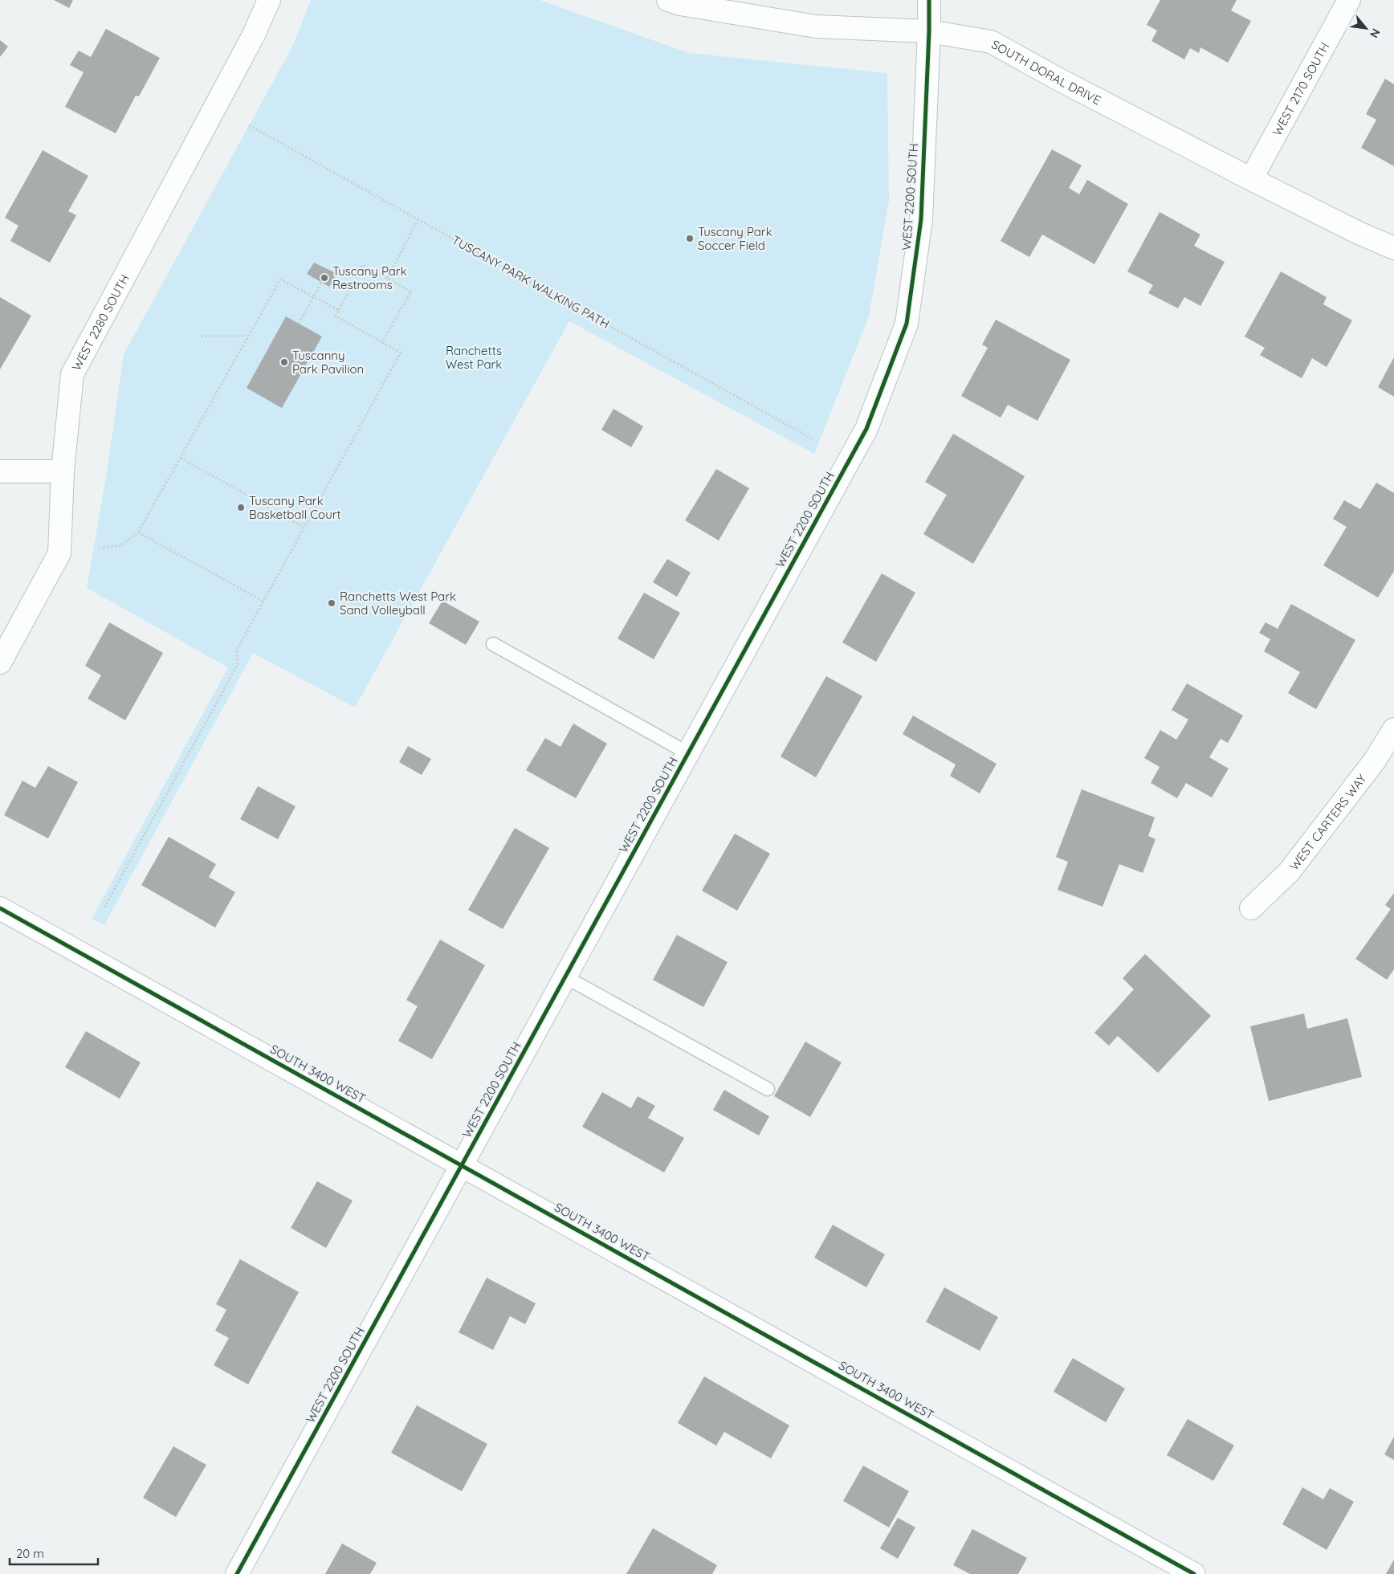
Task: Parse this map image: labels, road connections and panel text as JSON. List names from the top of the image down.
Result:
{
  "streets": {
    "street": [
      "SOUTH DORAL DRIVE",
      "WEST 2170 SOUTH",
      "WEST 2200 SOUTH",
      "WEST 2280 SOUTH",
      "WEST CARTERS WAY",
      "SOUTH 3400 WEST"
    ],
    "path": ["TUSCANY PARK WALKING PATH"]
  },
  "crossings": [
    ["SOUTH DORAL DRIVE", "WEST 2170 SOUTH"],
    ["SOUTH DORAL DRIVE", "WEST 2200 SOUTH"],
    ["WEST 2200 SOUTH", "SOUTH 3400 WEST"]
  ],
  "parks": ["Ranchetts West Park"],
  "places": [
    "Tuscany Park Soccer Field",
    "Tuscany Park Restrooms",
    "Tuscanny Park Pavilion",
    "Tuscany Park Basketball Court",
    "Ranchetts West Park Sand Volleyball"
  ],
  "scale_bar": "20 m",
  "north": "bottom right"
}
